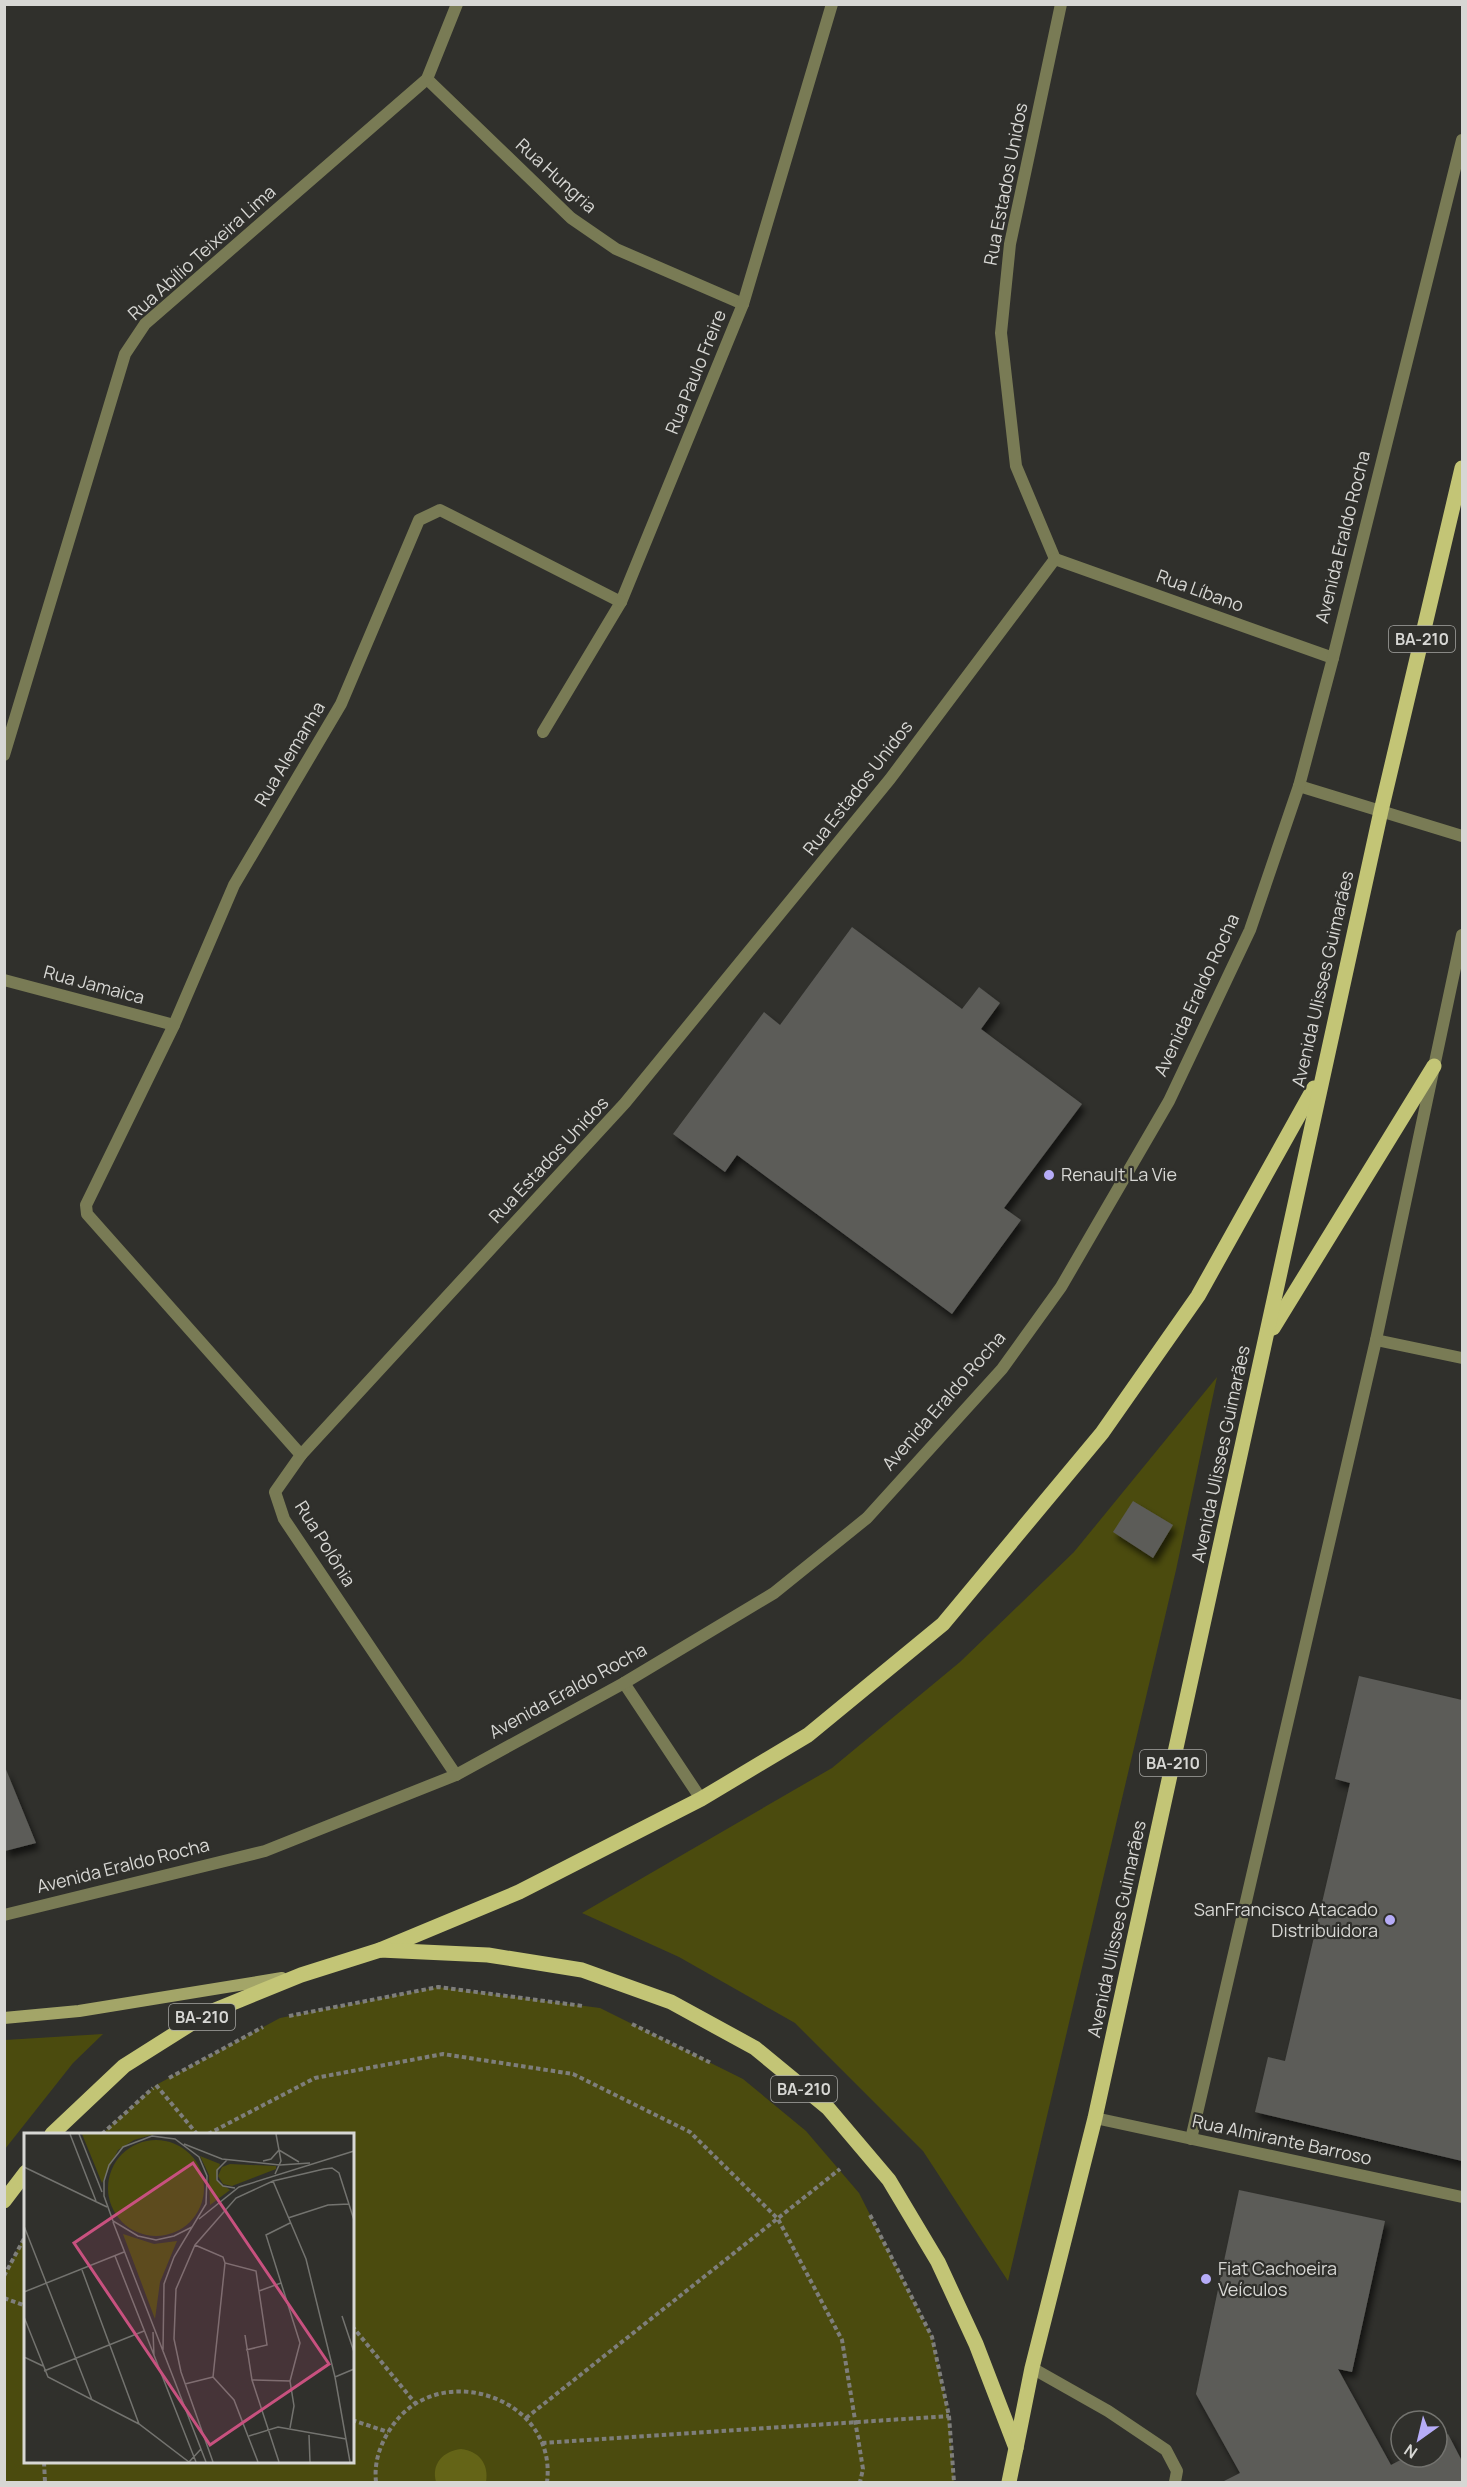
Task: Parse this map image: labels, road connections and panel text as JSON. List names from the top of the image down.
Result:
{
  "streets": {
    "main road": ["BA-210", "Avenida Ulisses Guimarães"],
    "street": [
      "Rua Hungria",
      "Rua Estados Unidos",
      "Rua Abílio Teixeira Lima",
      "Rua Paulo Freire",
      "Avenida Eraldo Rocha",
      "Rua Líbano",
      "Rua Alemanha",
      "Rua Jamaica",
      "Rua Polônia",
      "Rua Almirante Barroso"
    ]
  },
  "crossings": [
    ["Rua Hungria", "Rua Abílio Teixeira Lima"],
    ["Rua Hungria", "Rua Paulo Freire"],
    ["Rua Estados Unidos", "Rua Líbano"],
    ["Rua Estados Unidos", "Rua Alemanha"],
    ["Rua Estados Unidos", "Rua Polônia"],
    ["Rua Paulo Freire", "Rua Alemanha"],
    ["Avenida Eraldo Rocha", "Rua Líbano"],
    ["Avenida Eraldo Rocha", "Rua Polônia"],
    ["BA-210", "Avenida Ulisses Guimarães"],
    ["Rua Alemanha", "Rua Jamaica"],
    ["Rua Alemanha", "Rua Polônia"],
    ["Avenida Ulisses Guimarães", "Rua Almirante Barroso"]
  ],
  "places": ["Renault La Vie", "SanFrancisco Atacado Distribuidora", "Fiat Cachoeira Veículos"],
  "north": "bottom left"
}
